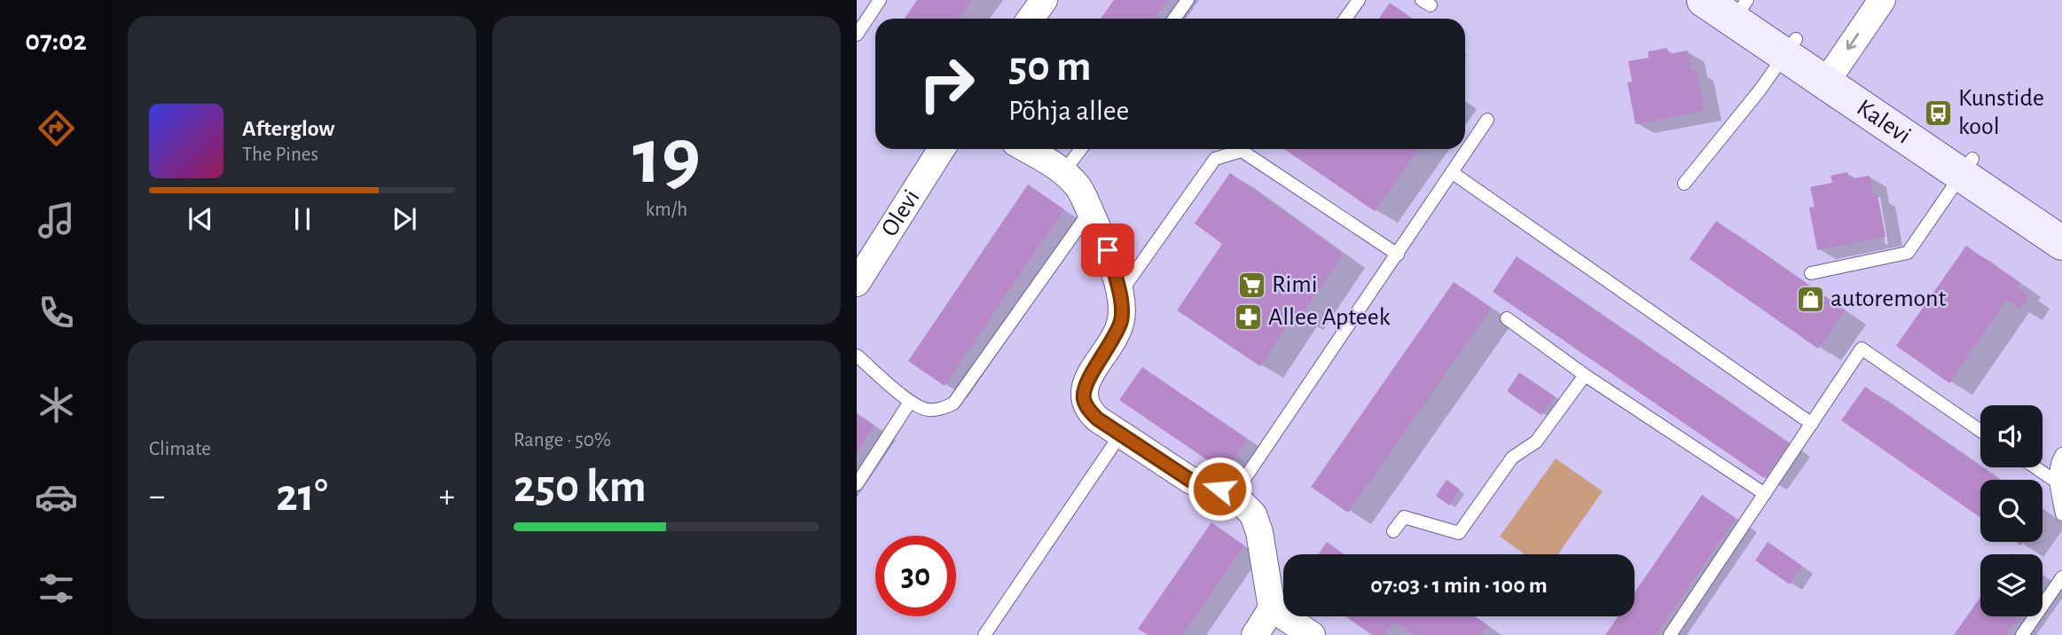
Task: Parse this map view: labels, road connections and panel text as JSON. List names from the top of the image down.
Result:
{
  "streets": {
    "main road": ["Kalevi"],
    "street": ["Olevi"]
  },
  "places": {
    "bus stop": ["Kunstide kool"],
    "supermarket": ["Rimi"],
    "shop": ["autoremont"],
    "pharmacy": ["Allee Apteek"]
  },
  "page": {
    "tabs": "07:02",
    "tile": [
      ["19", "km/h"],
      "Climate",
      ["Range · 50%", "250 km"]
    ],
    "turn": ["50 m", "Põhja allee"],
    "song": ["Afterglow", "The Pines"],
    "heat": ["−", "21°", "+"],
    "limit": "30",
    "trip": "07:03 · 1 min · 100 m"
  }
}
